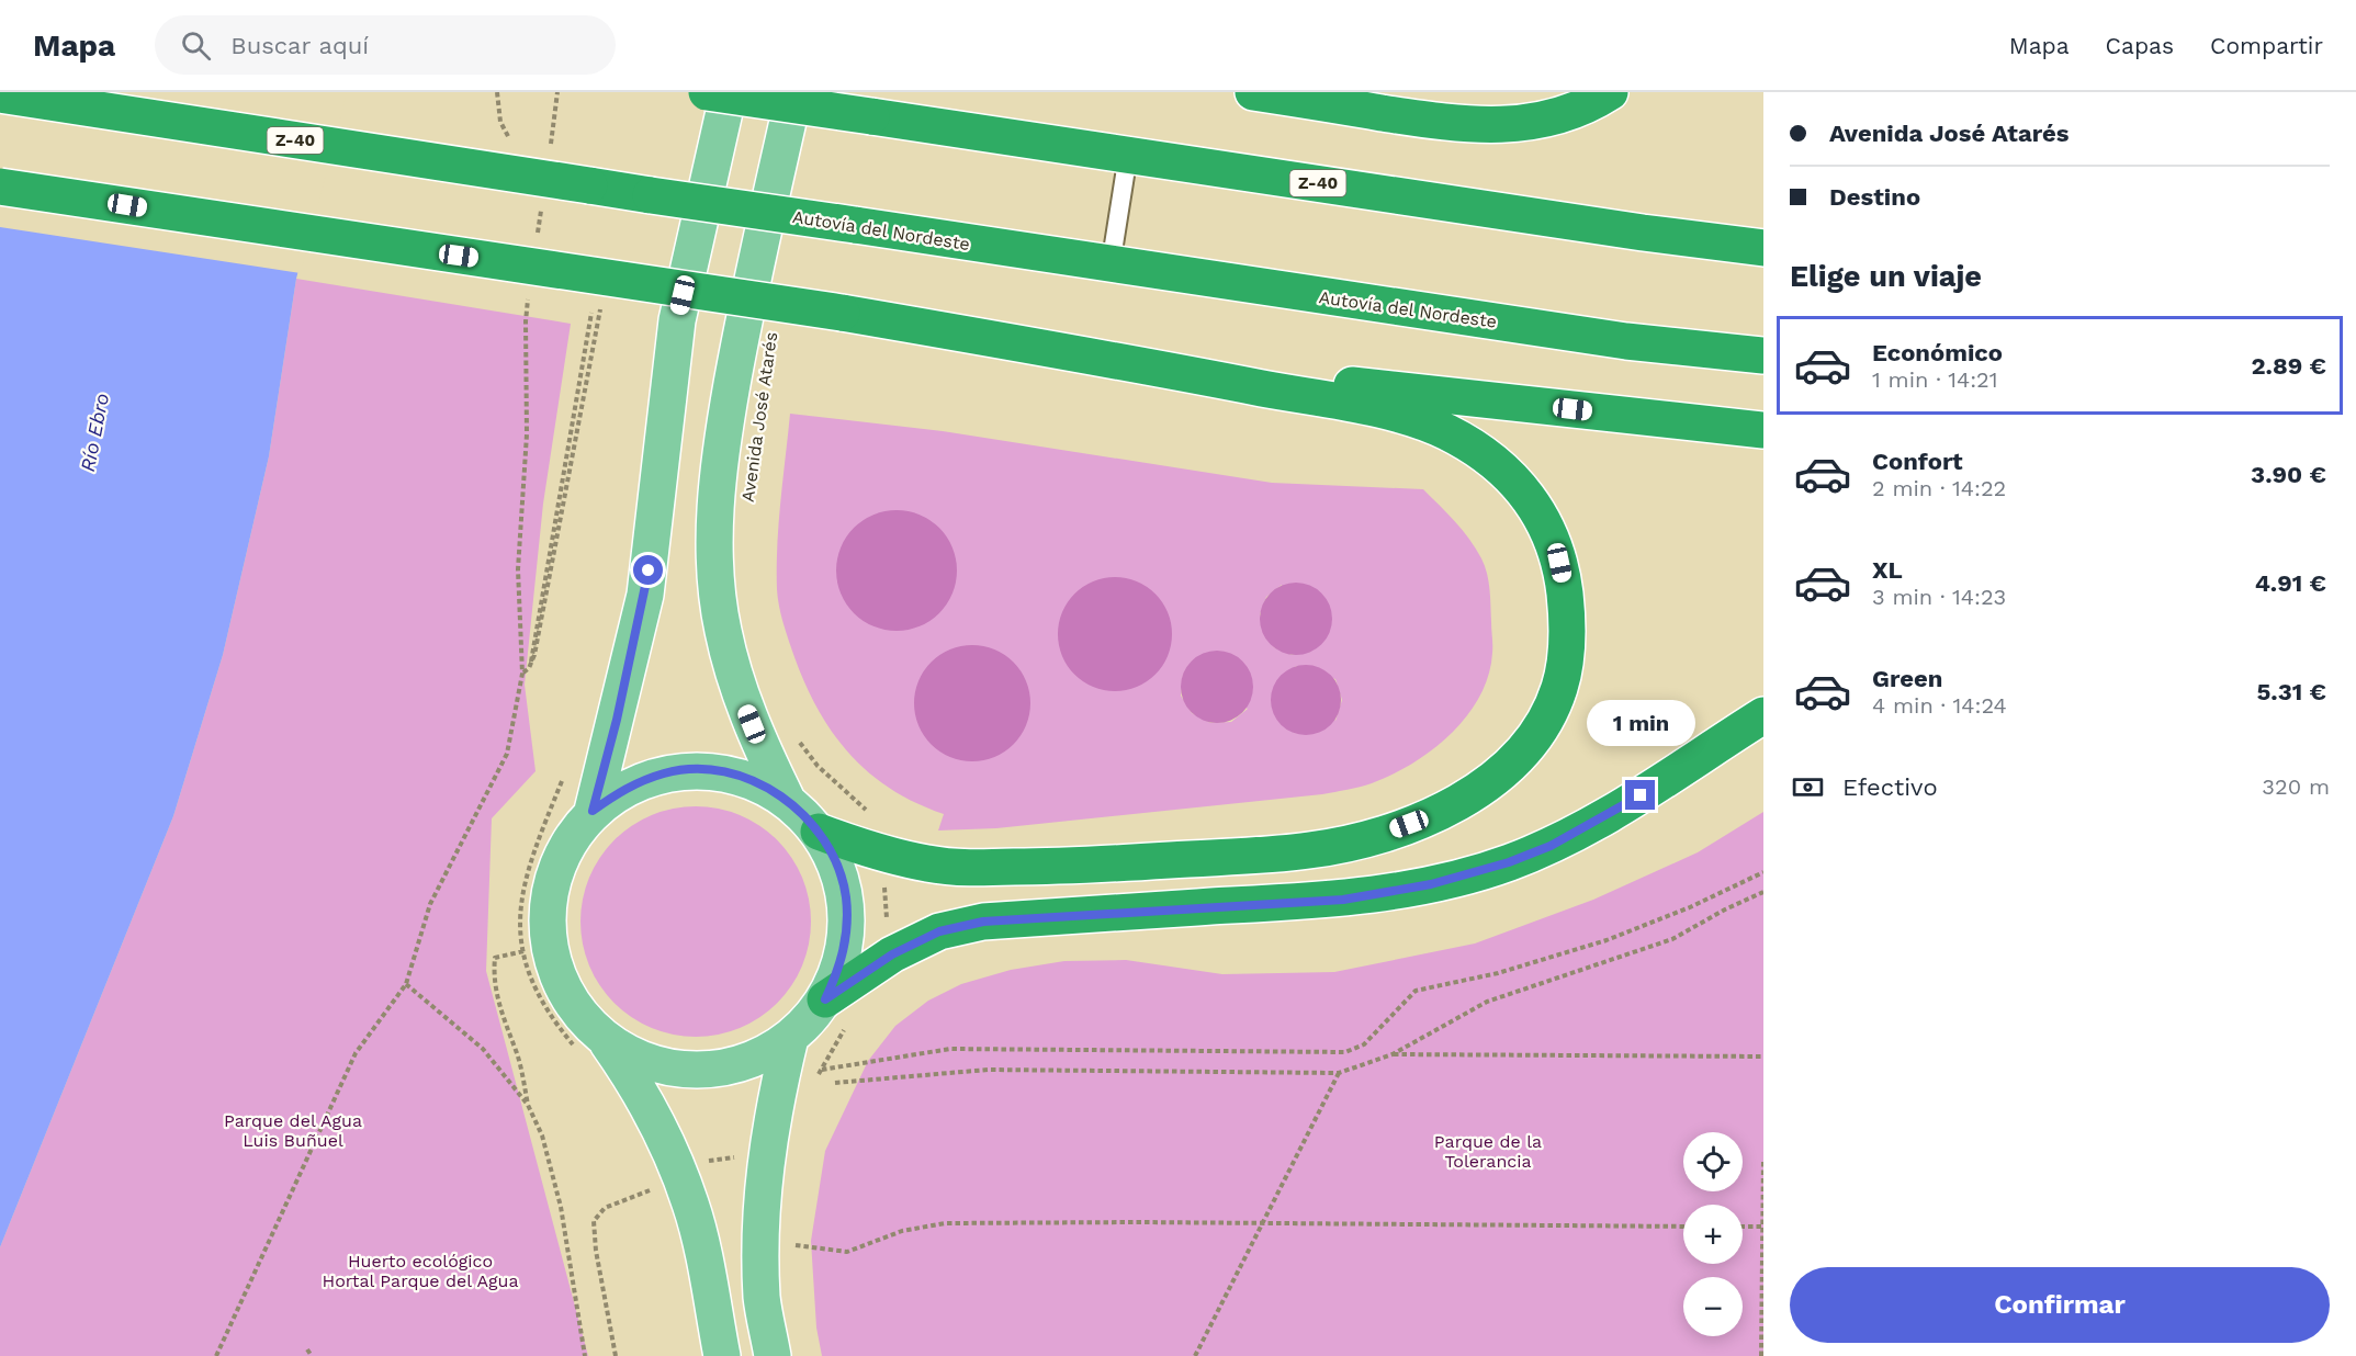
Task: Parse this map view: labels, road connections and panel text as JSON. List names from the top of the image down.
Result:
{
  "streets": {
    "highway": ["Z-40", "Autovía del Nordeste"],
    "main road": ["Avenida José Atarés"]
  },
  "water": ["Río Ebro"],
  "parks": ["Parque del Agua Luis Buñuel", "Parque de la Tolerancia", "Huerto ecológico Hortal Parque del Agua"],
  "page": {
    "header": "Mapa",
    "search": "Buscar aquí",
    "nav": ["Mapa", "Capas", "Compartir"],
    "banner": ["Avenida José Atarés", "Destino"],
    "heading": "Elige un viaje",
    "list": [
      {
        "name": "Económico",
        "note": "1 min · 14:21",
        "value": "2.89 €"
      },
      {
        "name": "Confort",
        "note": "2 min · 14:22",
        "value": "3.90 €"
      },
      {
        "name": "XL",
        "note": "3 min · 14:23",
        "value": "4.91 €"
      },
      {
        "name": "Green",
        "note": "4 min · 14:24",
        "value": "5.31 €"
      }
    ],
    "bubble": "1 min",
    "pay": ["Efectivo", "320 m"],
    "map_buttons": ["+", "−"],
    "buttons": "Confirmar"
  }
}
